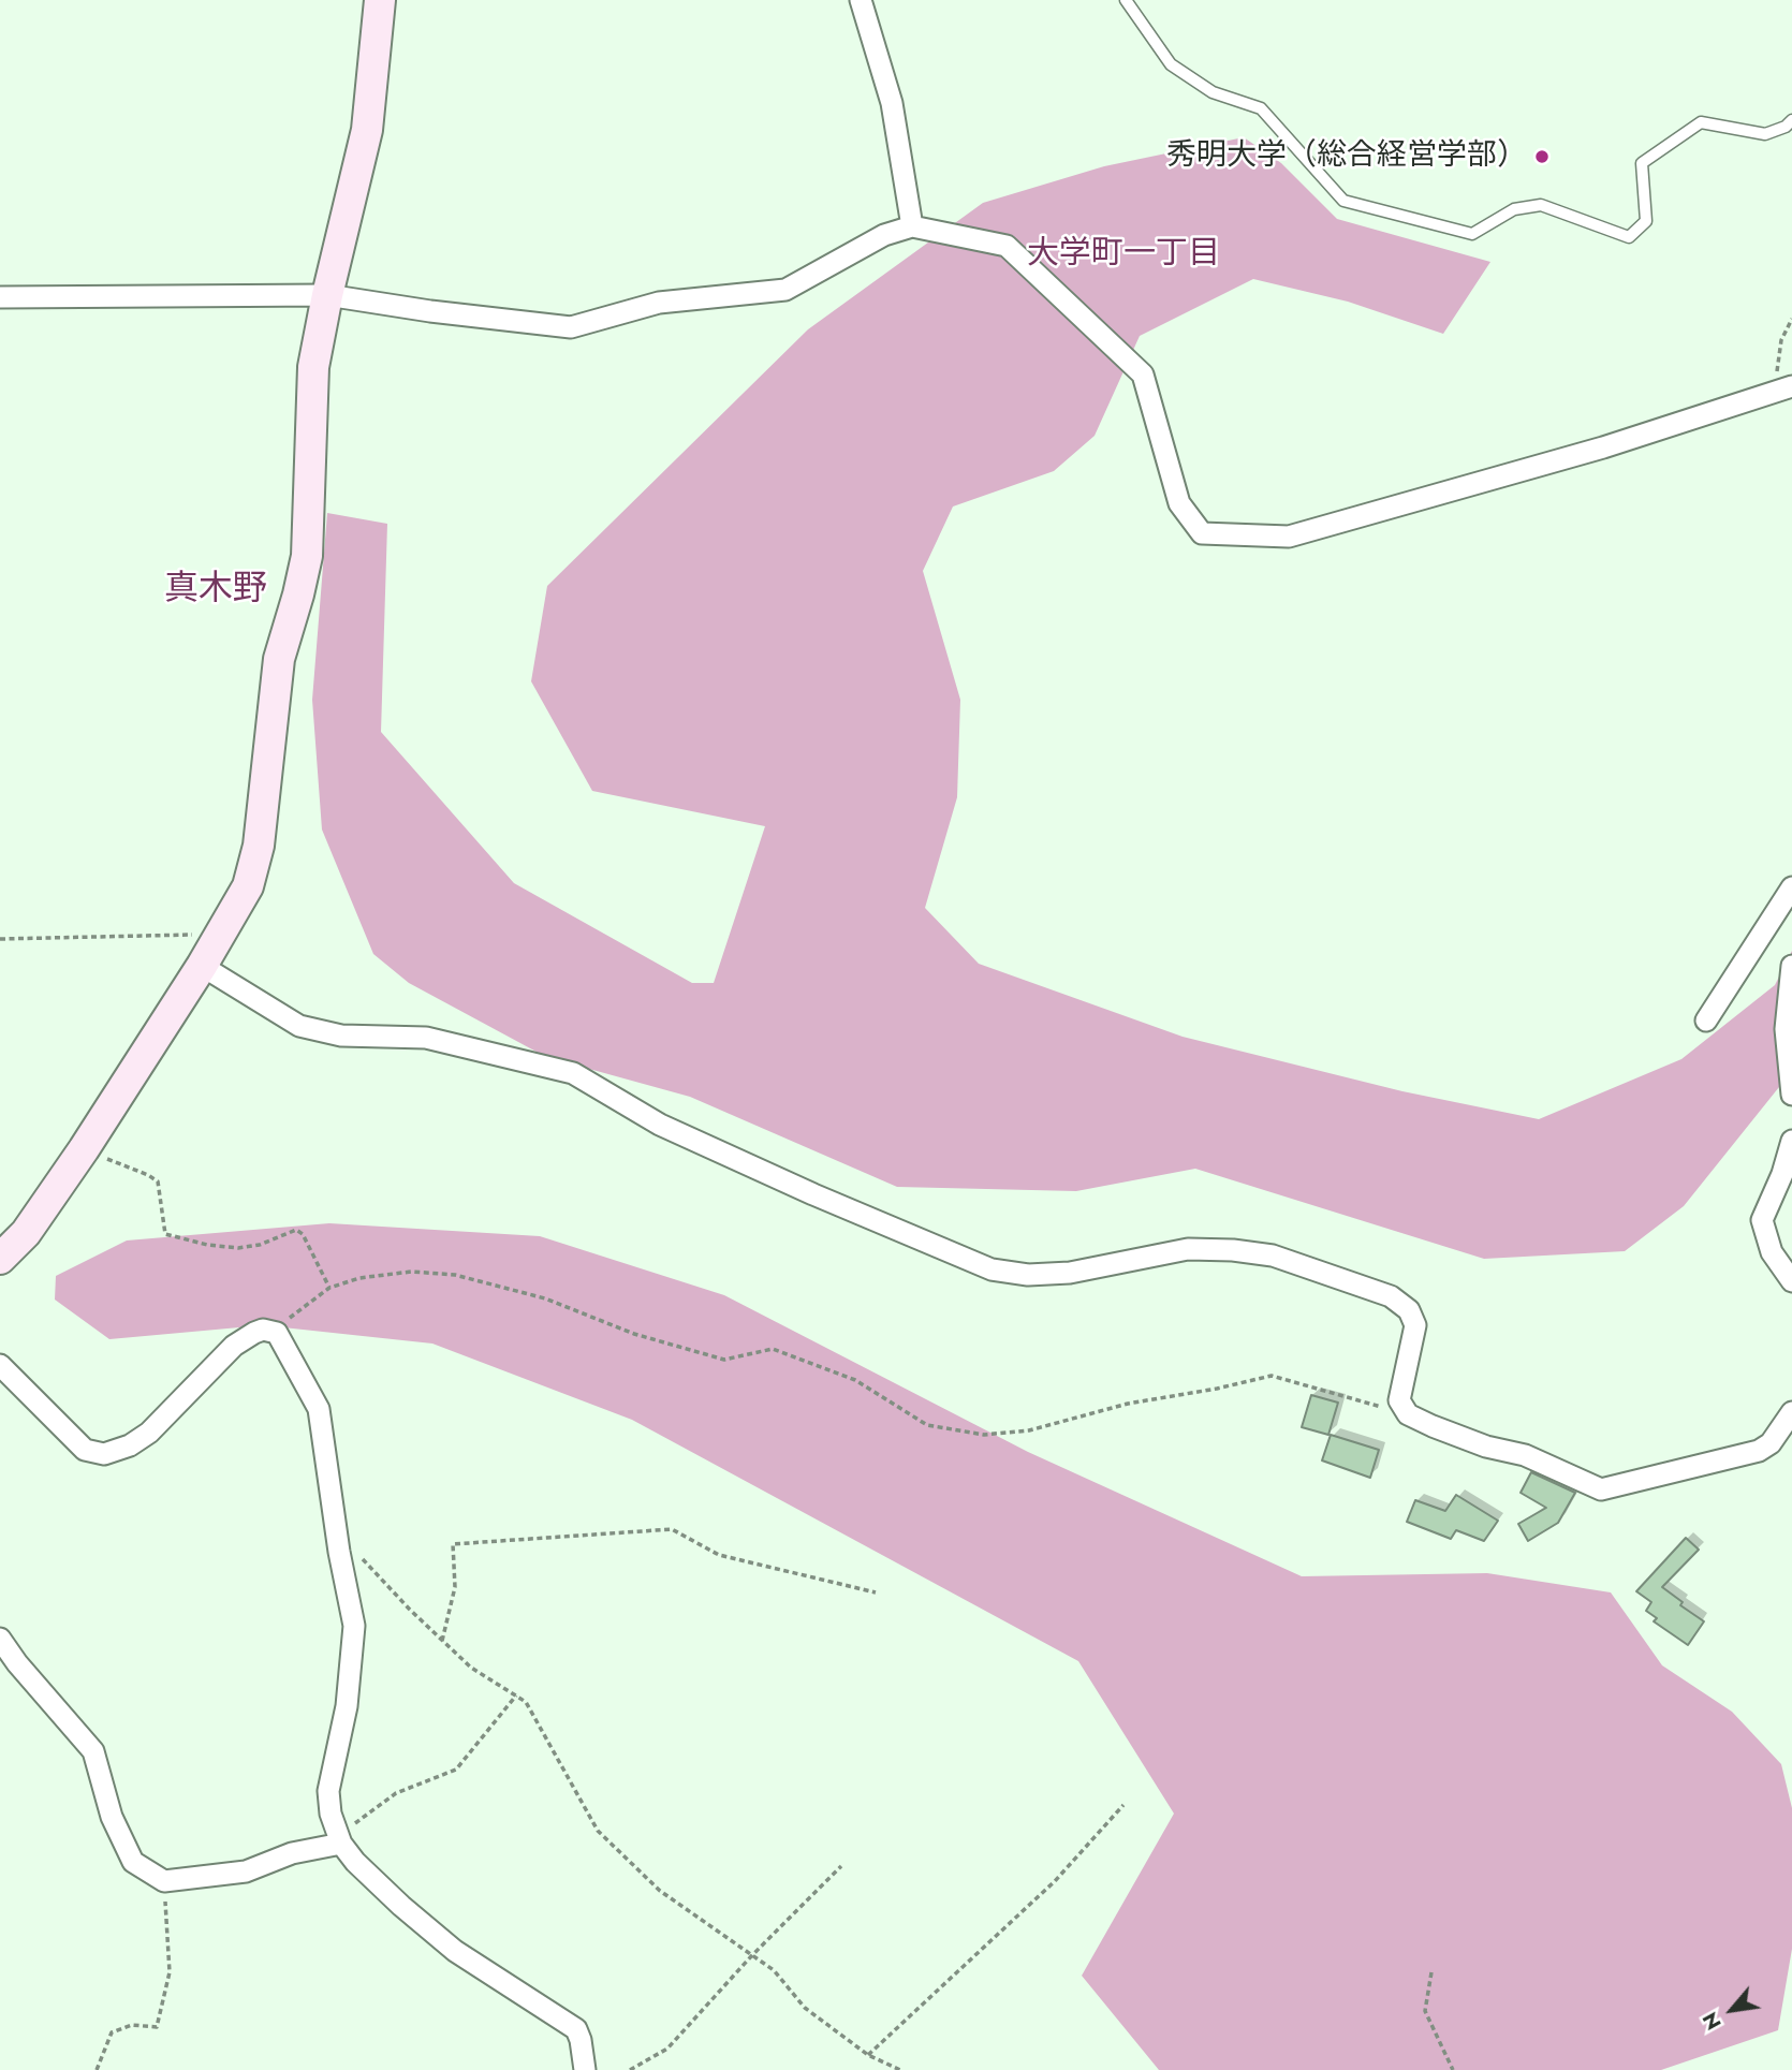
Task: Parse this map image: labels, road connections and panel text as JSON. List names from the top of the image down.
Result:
{
  "districts": ["大学町一丁目", "真木野"],
  "places": ["秀明大学（総合経営学部）"],
  "north": "bottom left"
}
